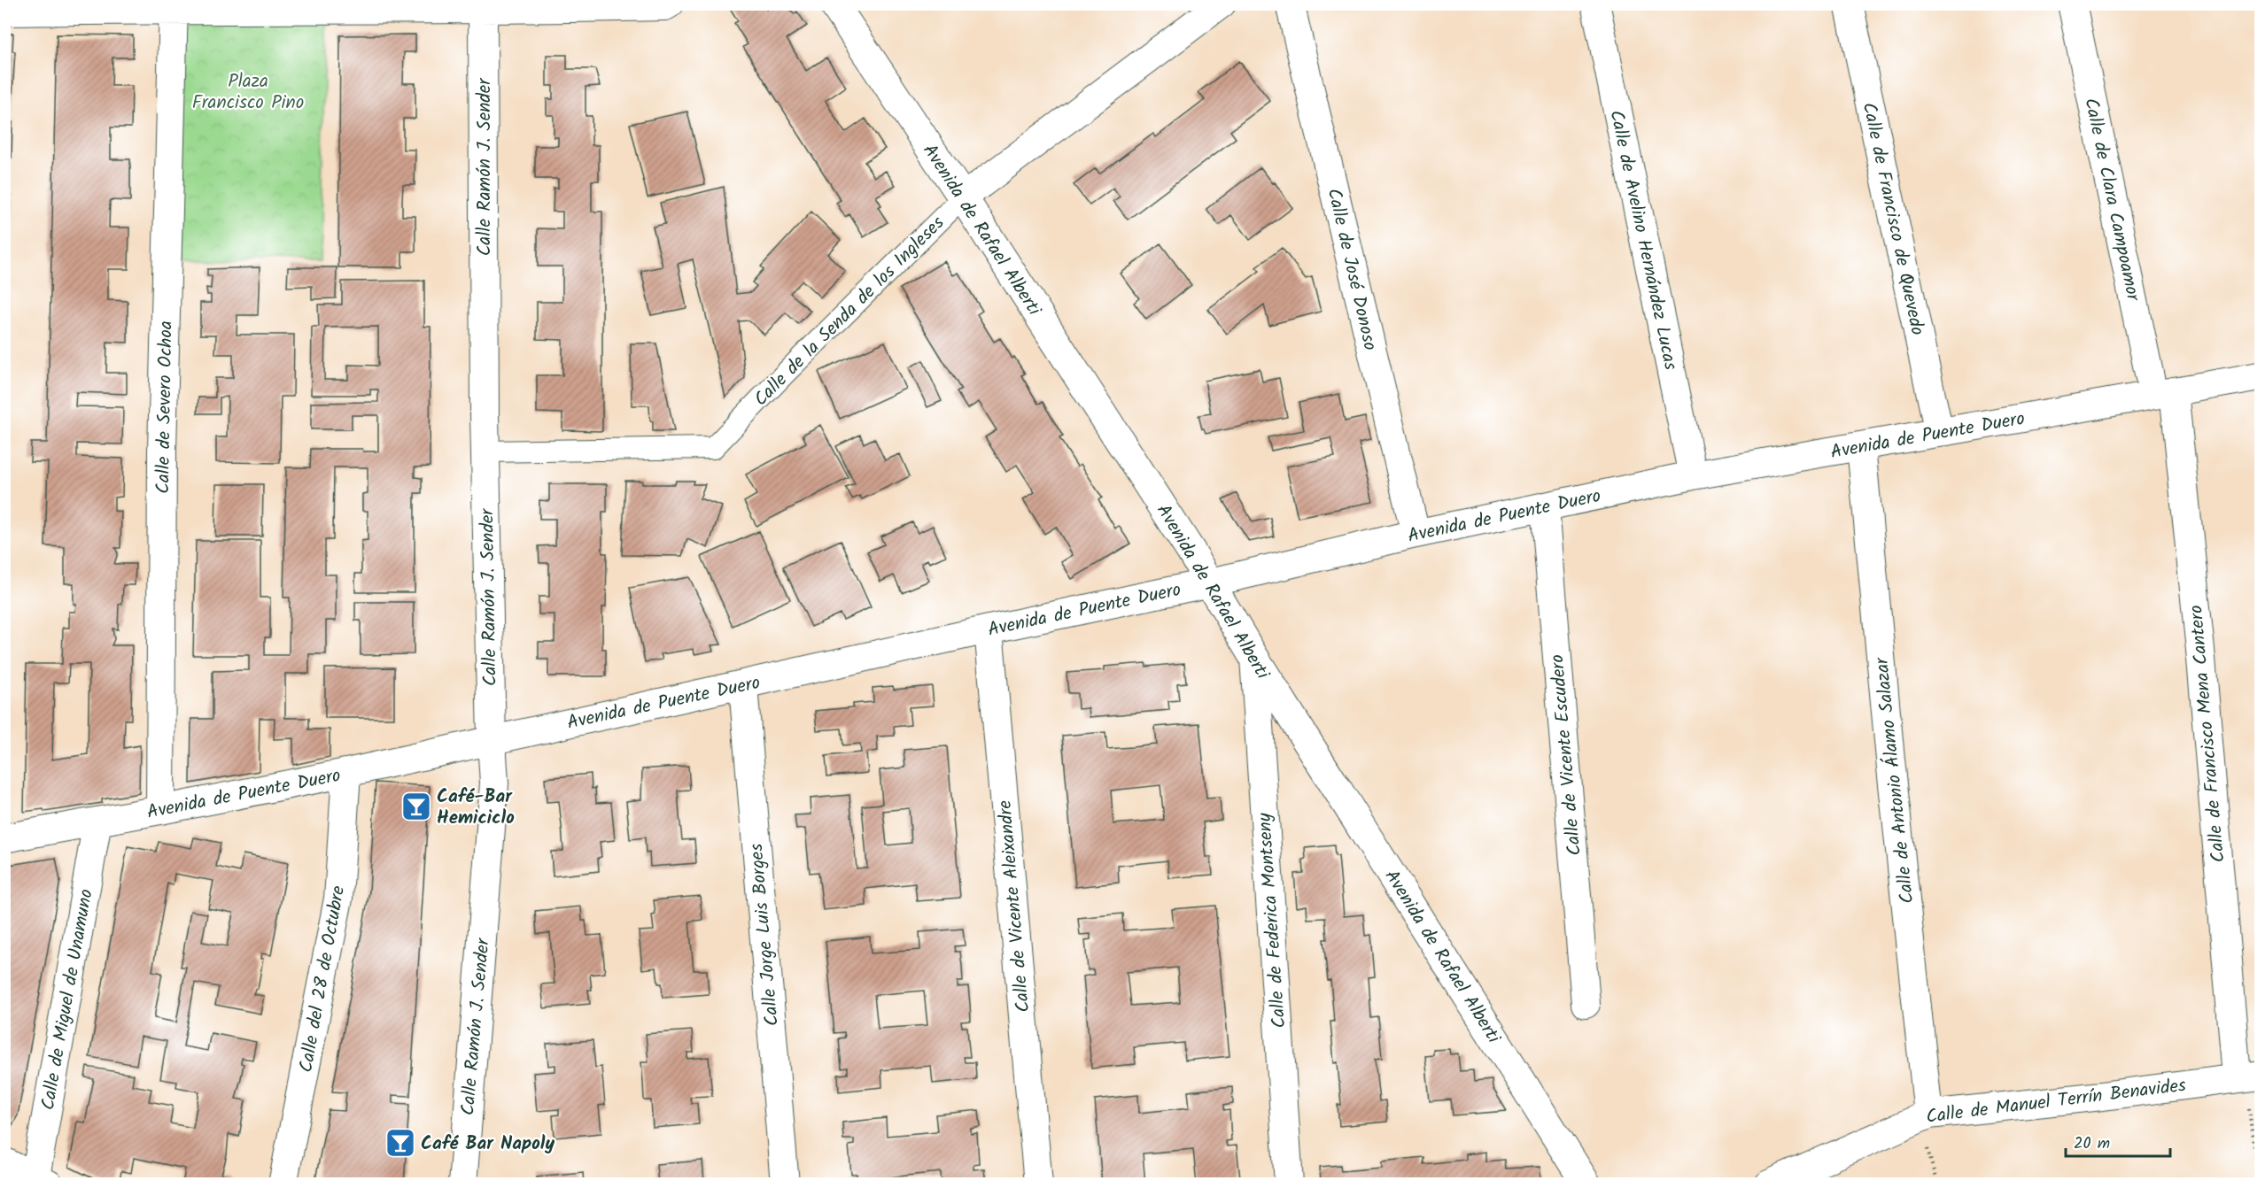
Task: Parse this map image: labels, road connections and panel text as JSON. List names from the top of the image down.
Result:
{
  "streets": {
    "street": [
      "Calle Ramón J. Sender",
      "Calle de Clara Campoamor",
      "Calle de Francisco de Quevedo",
      "Avenida de Rafael Alberti",
      "Calle de Avelino Hernández Lucas",
      "Calle de José Donoso",
      "Calle de la Senda de los Ingleses",
      "Calle de Severo Ochoa",
      "Avenida de Puente Duero",
      "Calle de Francisco Mena Cantero",
      "Calle de Vicente Escudero",
      "Calle de Antonio Álamo Salazar",
      "Calle de Vicente Aleixandre",
      "Calle de Federica Montseny",
      "Calle Jorge Luis Borges",
      "Calle del 28 de Octubre",
      "Calle de Miguel de Unamuno",
      "Calle de Manuel Terrín Benavides"
    ]
  },
  "crossings": [
    ["Calle Ramón J. Sender", "Calle de la Senda de los Ingleses"],
    ["Calle Ramón J. Sender", "Avenida de Puente Duero"],
    ["Calle de Clara Campoamor", "Avenida de Puente Duero"],
    ["Calle de Clara Campoamor", "Calle de Francisco Mena Cantero"],
    ["Calle de Francisco de Quevedo", "Avenida de Puente Duero"],
    ["Avenida de Rafael Alberti", "Calle de la Senda de los Ingleses"],
    ["Avenida de Rafael Alberti", "Avenida de Puente Duero"],
    ["Avenida de Rafael Alberti", "Calle de Federica Montseny"],
    ["Calle de Avelino Hernández Lucas", "Avenida de Puente Duero"],
    ["Calle de José Donoso", "Avenida de Puente Duero"],
    ["Calle de Severo Ochoa", "Avenida de Puente Duero"],
    ["Avenida de Puente Duero", "Calle de Francisco Mena Cantero"],
    ["Avenida de Puente Duero", "Calle de Vicente Escudero"],
    ["Avenida de Puente Duero", "Calle de Antonio Álamo Salazar"],
    ["Avenida de Puente Duero", "Calle de Vicente Aleixandre"],
    ["Avenida de Puente Duero", "Calle Jorge Luis Borges"],
    ["Avenida de Puente Duero", "Calle del 28 de Octubre"],
    ["Avenida de Puente Duero", "Calle de Miguel de Unamuno"],
    ["Calle de Francisco Mena Cantero", "Calle de Manuel Terrín Benavides"],
    ["Calle de Antonio Álamo Salazar", "Calle de Manuel Terrín Benavides"]
  ],
  "parks": ["Plaza Francisco Pino"],
  "places": {
    "bar": ["Café-Bar Hemiciclo", "Café Bar Napoly"]
  },
  "scale_bar": "20 m"
}
